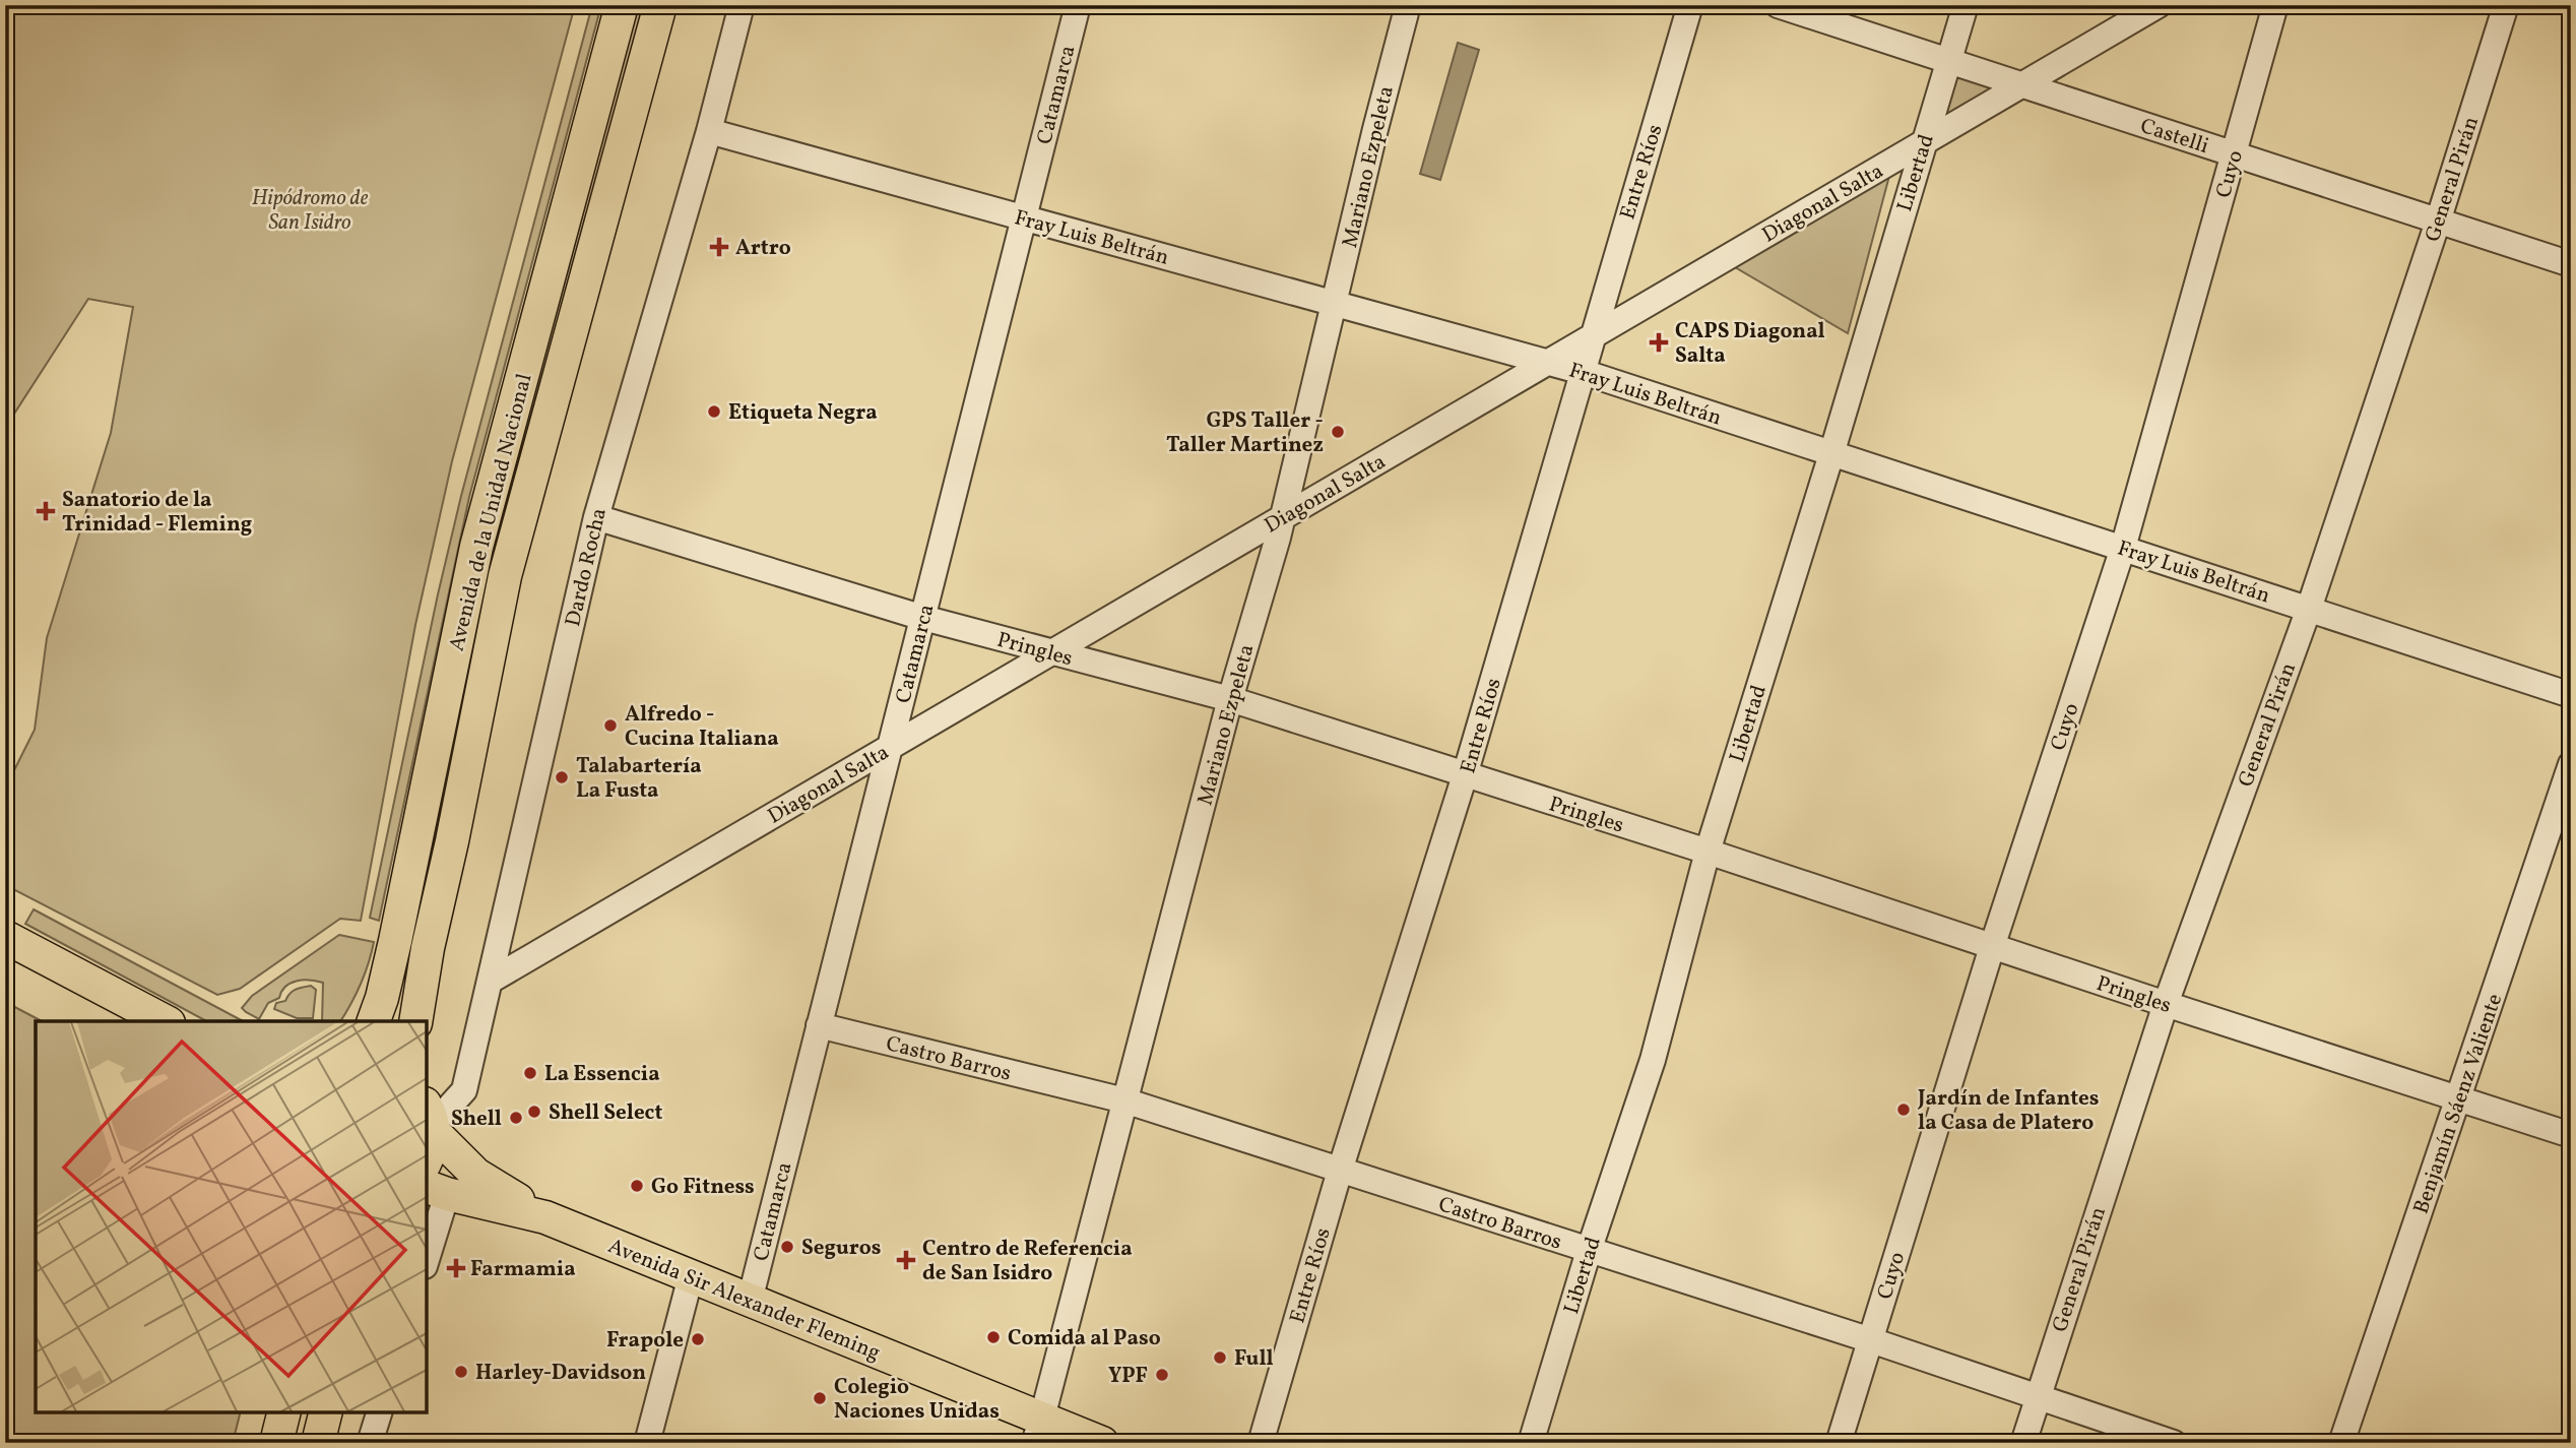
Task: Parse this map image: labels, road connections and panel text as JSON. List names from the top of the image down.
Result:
{
  "streets": {
    "main road": ["Avenida de la Unidad Nacional", "Avenida Sir Alexander Fleming"],
    "street": [
      "Catamarca",
      "Castelli",
      "Mariano Ezpeleta",
      "Entre Ríos",
      "Libertad",
      "Cuyo",
      "General Pirán",
      "Diagonal Salta",
      "Fray Luis Beltrán",
      "Dardo Rocha",
      "Pringles",
      "Castro Barros",
      "Benjamín Sáenz Valiente"
    ]
  },
  "crossings": [
    ["Catamarca", "Diagonal Salta"],
    ["Catamarca", "Fray Luis Beltrán"],
    ["Catamarca", "Pringles"],
    ["Catamarca", "Castro Barros"],
    ["Catamarca", "Avenida Sir Alexander Fleming"],
    ["Castelli", "Libertad"],
    ["Castelli", "Cuyo"],
    ["Castelli", "General Pirán"],
    ["Castelli", "Diagonal Salta"],
    ["Mariano Ezpeleta", "Diagonal Salta"],
    ["Mariano Ezpeleta", "Fray Luis Beltrán"],
    ["Mariano Ezpeleta", "Pringles"],
    ["Mariano Ezpeleta", "Castro Barros"],
    ["Mariano Ezpeleta", "Avenida Sir Alexander Fleming"],
    ["Entre Ríos", "Diagonal Salta"],
    ["Entre Ríos", "Fray Luis Beltrán"],
    ["Entre Ríos", "Pringles"],
    ["Entre Ríos", "Castro Barros"],
    ["Libertad", "Diagonal Salta"],
    ["Libertad", "Fray Luis Beltrán"],
    ["Libertad", "Pringles"],
    ["Libertad", "Castro Barros"],
    ["Cuyo", "Fray Luis Beltrán"],
    ["Cuyo", "Pringles"],
    ["Cuyo", "Castro Barros"],
    ["General Pirán", "Fray Luis Beltrán"],
    ["General Pirán", "Pringles"],
    ["General Pirán", "Castro Barros"],
    ["Diagonal Salta", "Fray Luis Beltrán"],
    ["Diagonal Salta", "Dardo Rocha"],
    ["Diagonal Salta", "Pringles"],
    ["Fray Luis Beltrán", "Dardo Rocha"],
    ["Dardo Rocha", "Pringles"],
    ["Dardo Rocha", "Avenida Sir Alexander Fleming"],
    ["Pringles", "Benjamín Sáenz Valiente"]
  ],
  "parks": ["Hipódromo de San Isidro"],
  "places": {
    "health": [
      "Artro",
      "CAPS Diagonal Salta",
      "Sanatorio de la Trinidad - Fleming",
      "Centro de Referencia de San Isidro",
      "Farmamia"
    ],
    "other": [
      "Etiqueta Negra",
      "GPS Taller - Taller Martinez",
      "Alfredo - Cucina Italiana",
      "Talabartería La Fusta",
      "La Essencia",
      "Jardín de Infantes la Casa de Platero",
      "Shell Select",
      "Shell",
      "Go Fitness",
      "Seguros",
      "Comida al Paso",
      "Frapole",
      "Full",
      "Harley-Davidson",
      "YPF",
      "Colegio Naciones Unidas"
    ]
  }
}
